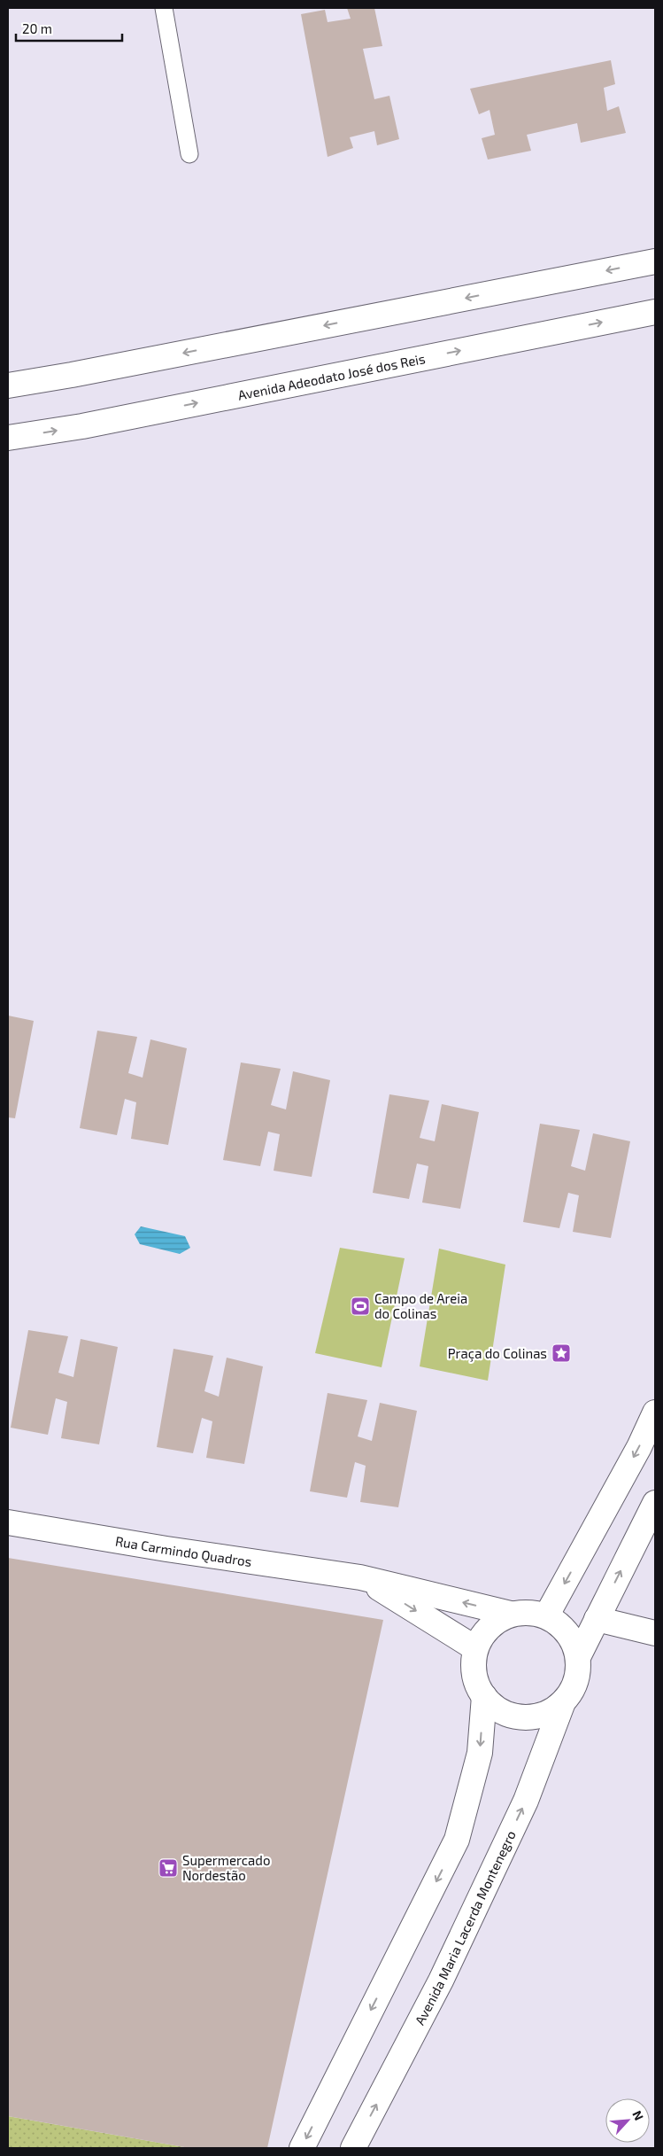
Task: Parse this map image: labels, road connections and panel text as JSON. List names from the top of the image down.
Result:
{
  "streets": {
    "street": ["Avenida Adeodato José dos Reis", "Rua Carmindo Quadros", "Avenida Maria Lacerda Montenegro"]
  },
  "crossings": [
    ["Rua Carmindo Quadros", "Avenida Maria Lacerda Montenegro"]
  ],
  "places": {
    "sports": ["Campo de Areia do Colinas"],
    "place": ["Praça do Colinas"],
    "supermarket": ["Supermercado Nordestão"]
  },
  "scale_bar": "20 m",
  "north": "top right"
}
